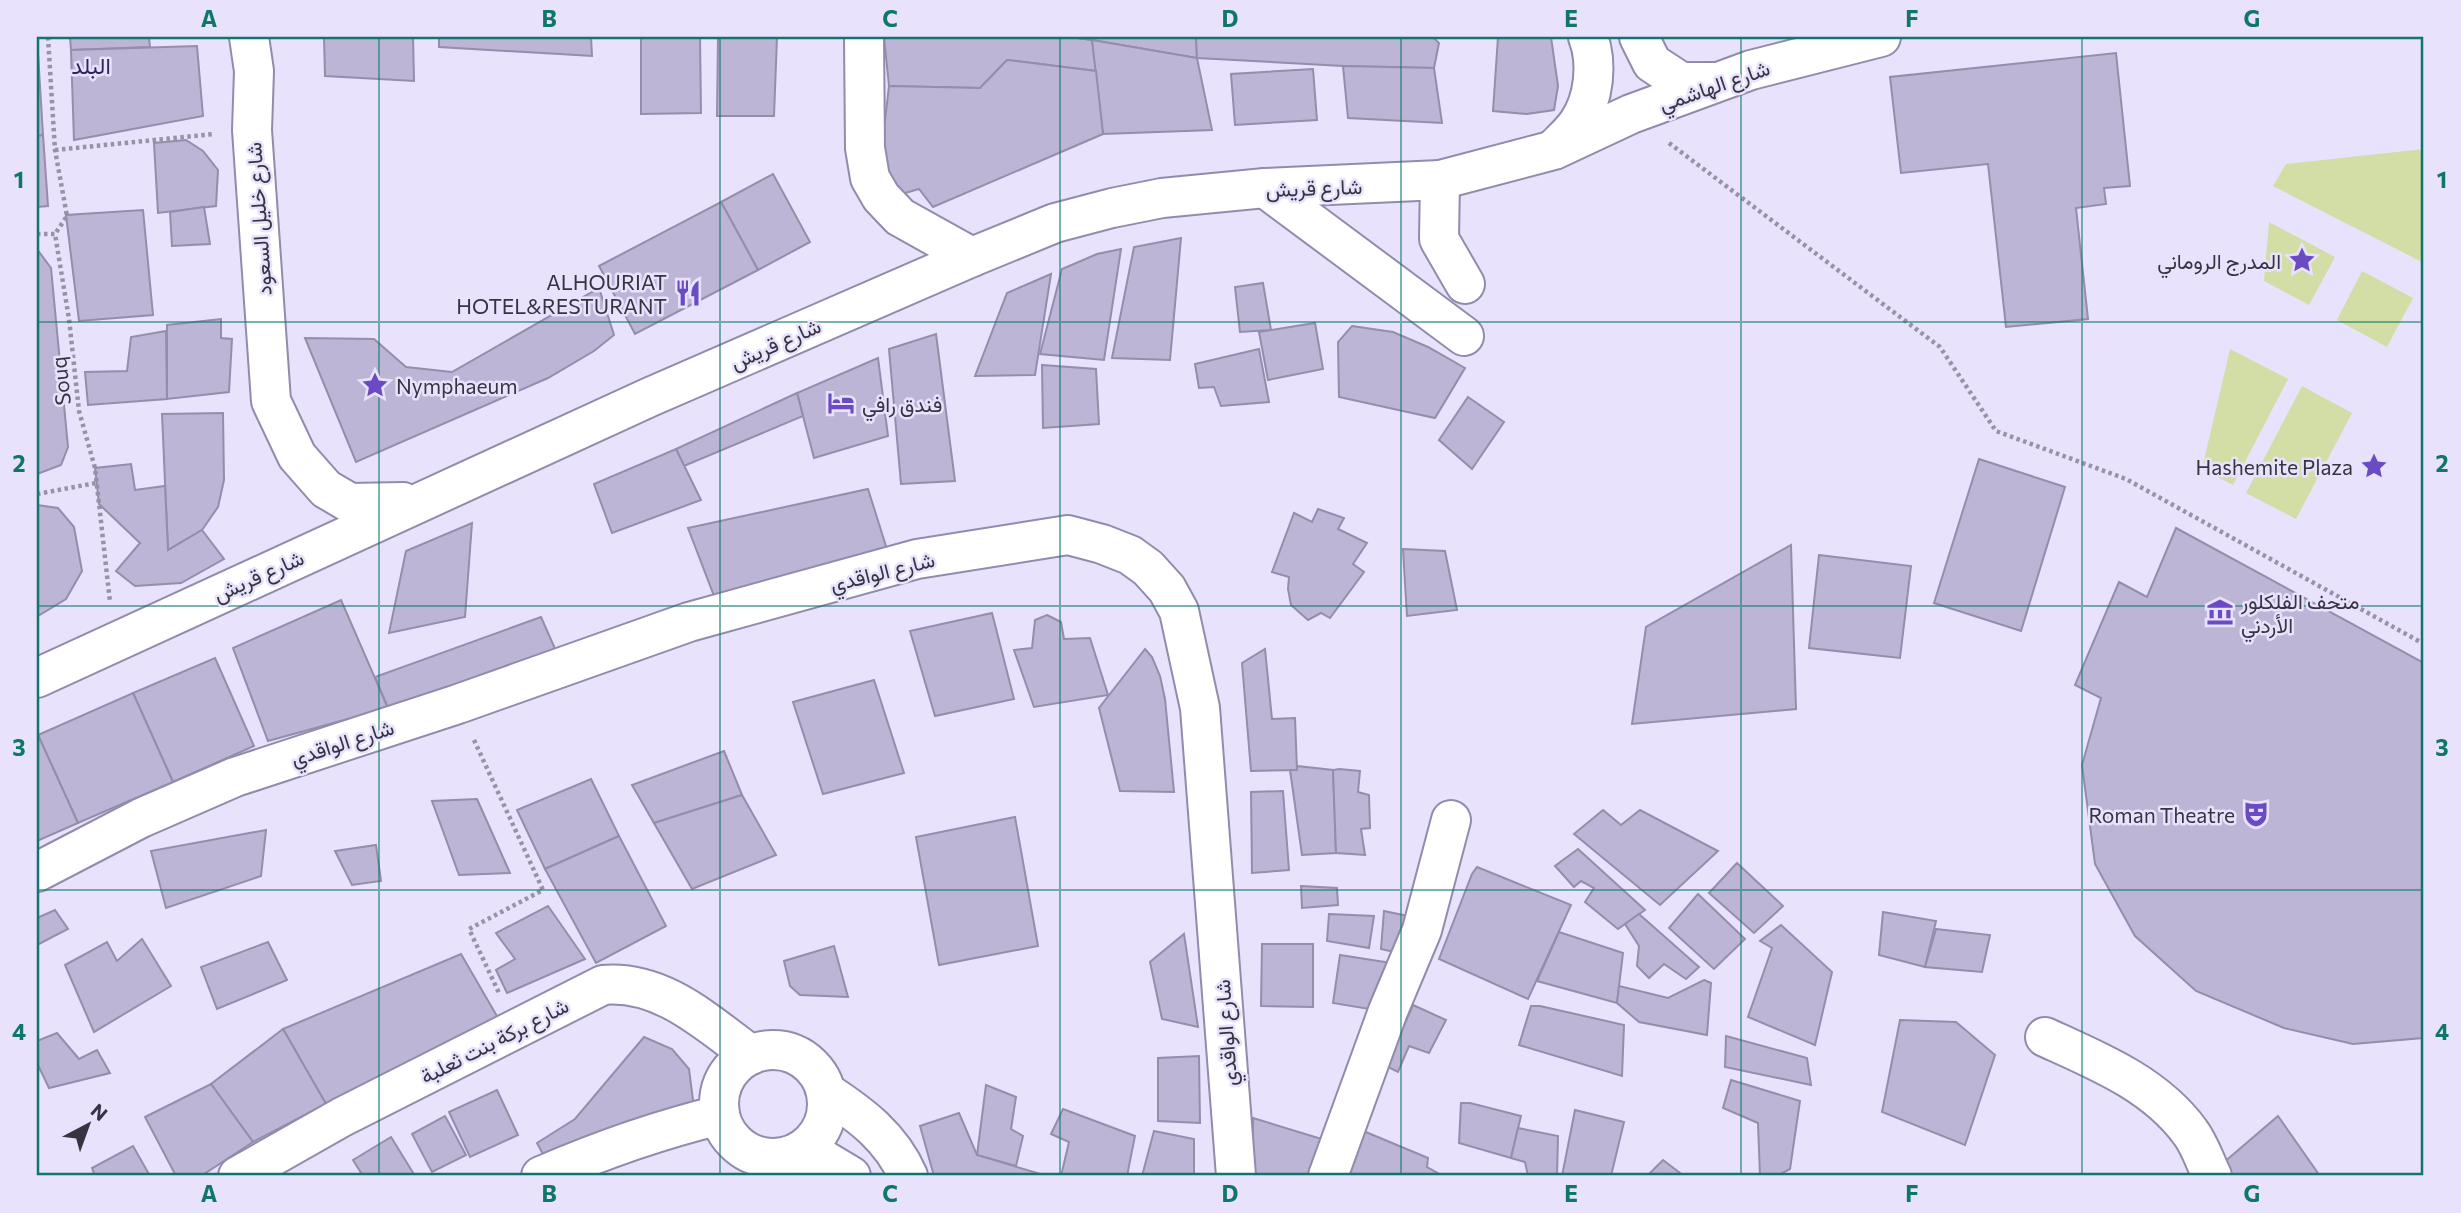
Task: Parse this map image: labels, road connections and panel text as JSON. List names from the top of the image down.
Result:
{
  "streets": {
    "street": [
      "شارع الهاشمي",
      "شارع قريش",
      "شارع خليل السعود",
      "شارع الواقدي",
      "شارع بركة بنت ثعلبة"
    ],
    "path": ["Souq"]
  },
  "crossings": [
    ["شارع الهاشمي", "شارع قريش"],
    ["شارع قريش", "شارع خليل السعود"],
    ["شارع قريش", "Souq"]
  ],
  "districts": ["البلد"],
  "places": {
    "place": ["المدرج الروماني", "Nymphaeum", "Hashemite Plaza"],
    "restaurant": ["ALHOURIAT HOTEL&RESTURANT"],
    "hotel": ["فندق رافي"],
    "museum": ["متحف الفلكلور الأردني"],
    "theatre": ["Roman Theatre"]
  },
  "north": "top right",
  "grid": {
    "columns": [
      "A",
      "B",
      "C",
      "D",
      "E",
      "F",
      "G"
    ],
    "rows": [
      "1",
      "2",
      "3",
      "4"
    ]
  }
}
